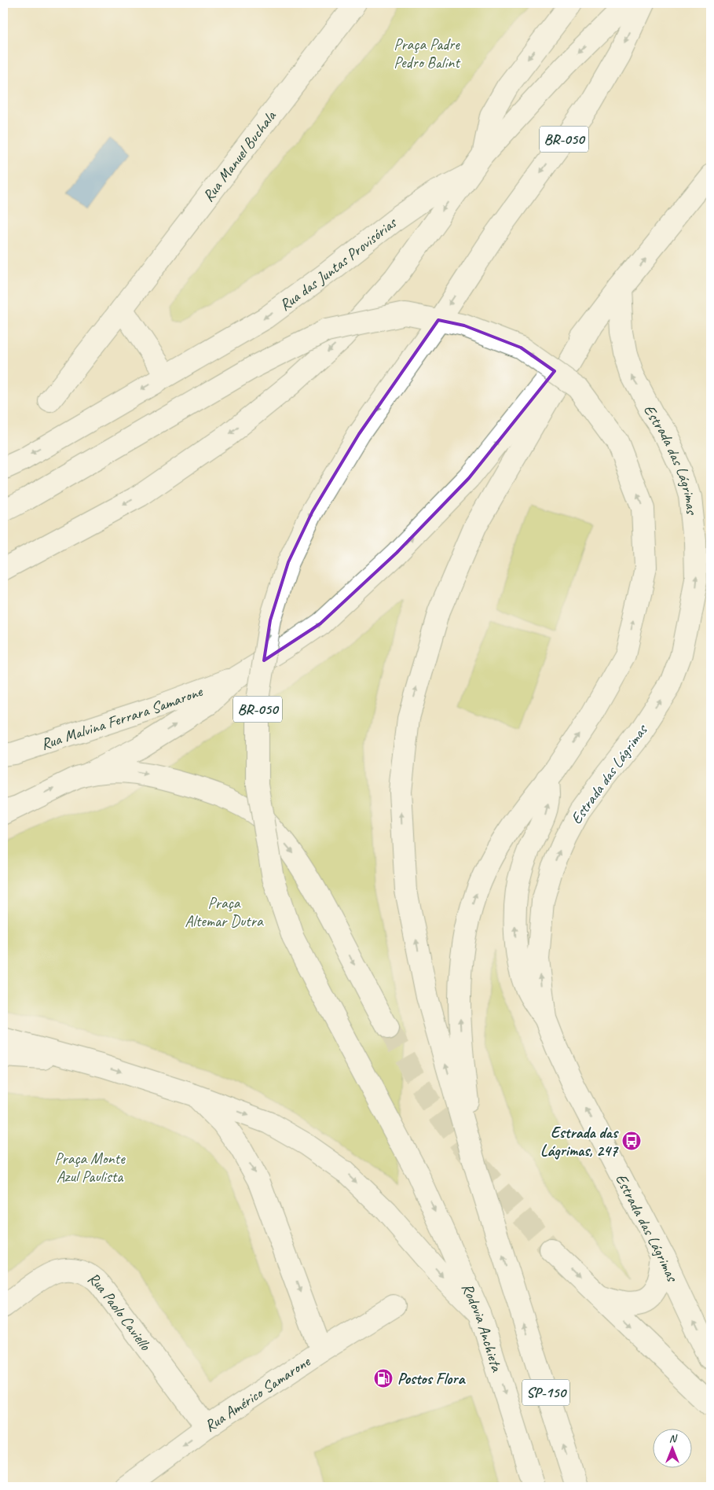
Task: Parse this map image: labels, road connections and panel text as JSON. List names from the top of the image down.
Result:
{
  "streets": {
    "main road": [
      "BR-050",
      "Rua Manuel Buchala",
      "Rua das Juntas Provisórias",
      "Estrada das Lágrimas",
      "Rua Malvina Ferrara Samarone",
      "Rua Paolo Caviello",
      "Rodovia Anchieta",
      "SP-150",
      "Rua Américo Samarone"
    ]
  },
  "crossings": [
    ["BR-050", "Rodovia Anchieta"],
    ["Rua Paolo Caviello", "Rua Américo Samarone"]
  ],
  "parks": ["Praça Padre Pedro Balint", "Praça Altemar Dutra", "Praça Monte Azul Paulista"],
  "places": {
    "bus stop": ["Estrada das Lágrimas, 247"],
    "fuel station": ["Postos Flora"]
  },
  "north": "top"
}
